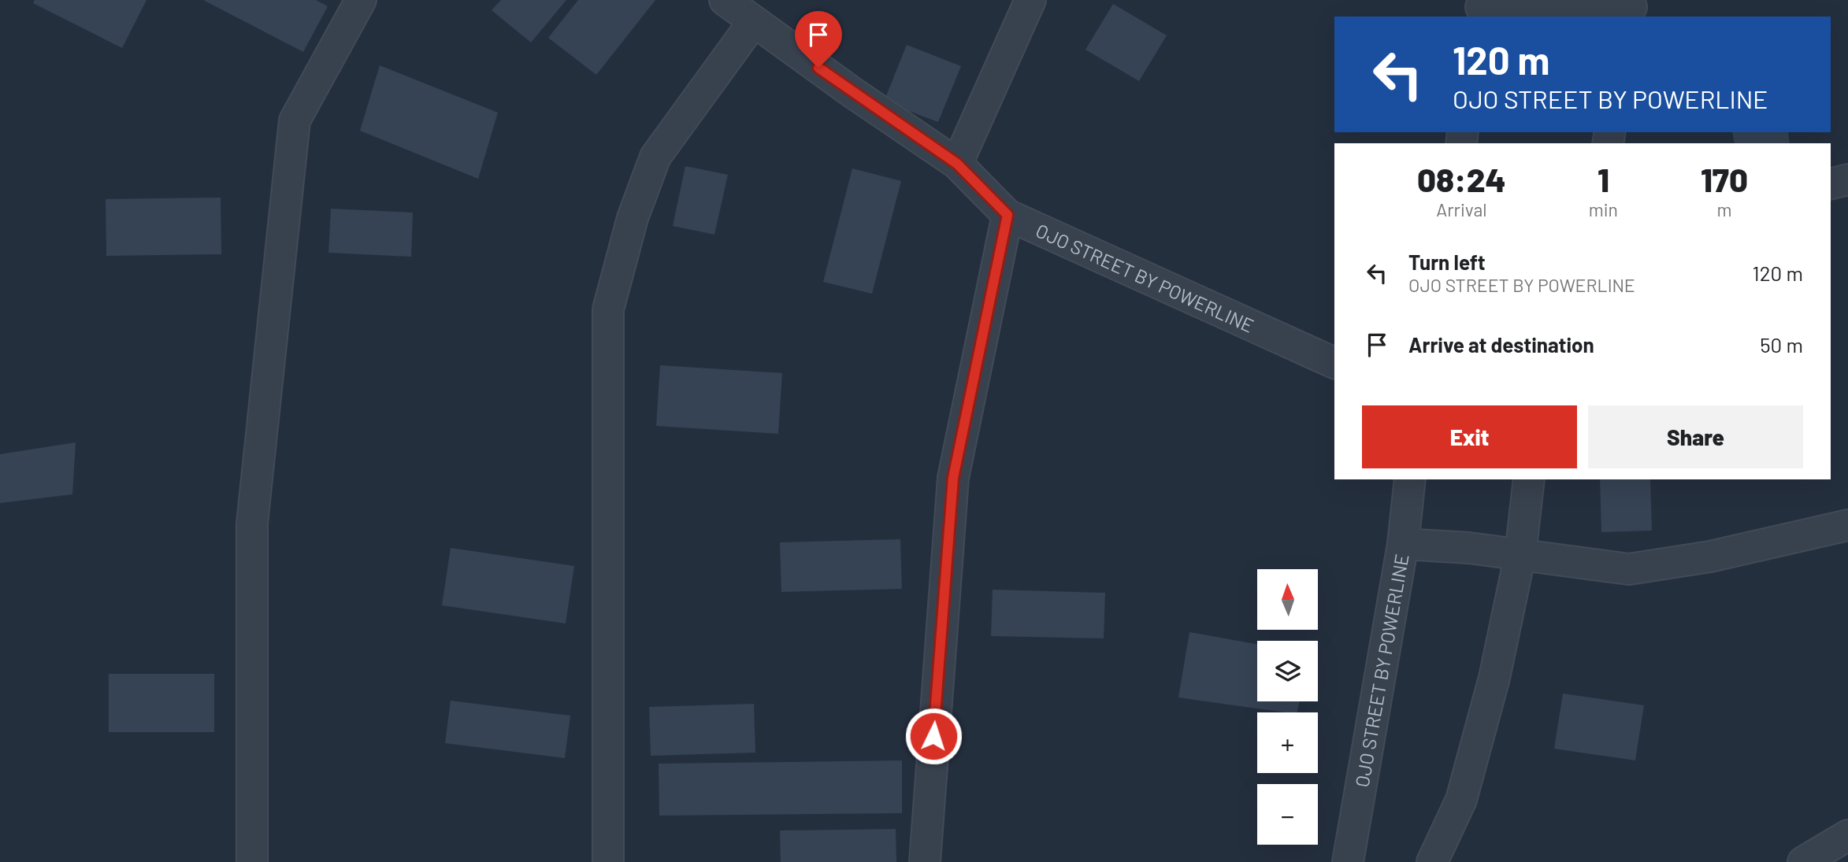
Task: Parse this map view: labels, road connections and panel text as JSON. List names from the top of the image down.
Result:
{
  "streets": {
    "street": ["OJO STREET BY POWERLINE"]
  },
  "north": "top",
  "page": {
    "turn": ["120 m", "OJO STREET BY POWERLINE"],
    "eta": [
      "08:24",
      "Arrival",
      "1",
      "min",
      "170",
      "m"
    ],
    "list": [
      {
        "name": "Turn left",
        "note": "OJO STREET BY POWERLINE",
        "value": "120 m"
      },
      {
        "name": "Arrive at destination",
        "value": "50 m"
      }
    ],
    "buttons": ["Exit", "Share"],
    "map_buttons": ["+", "−"]
  }
}
